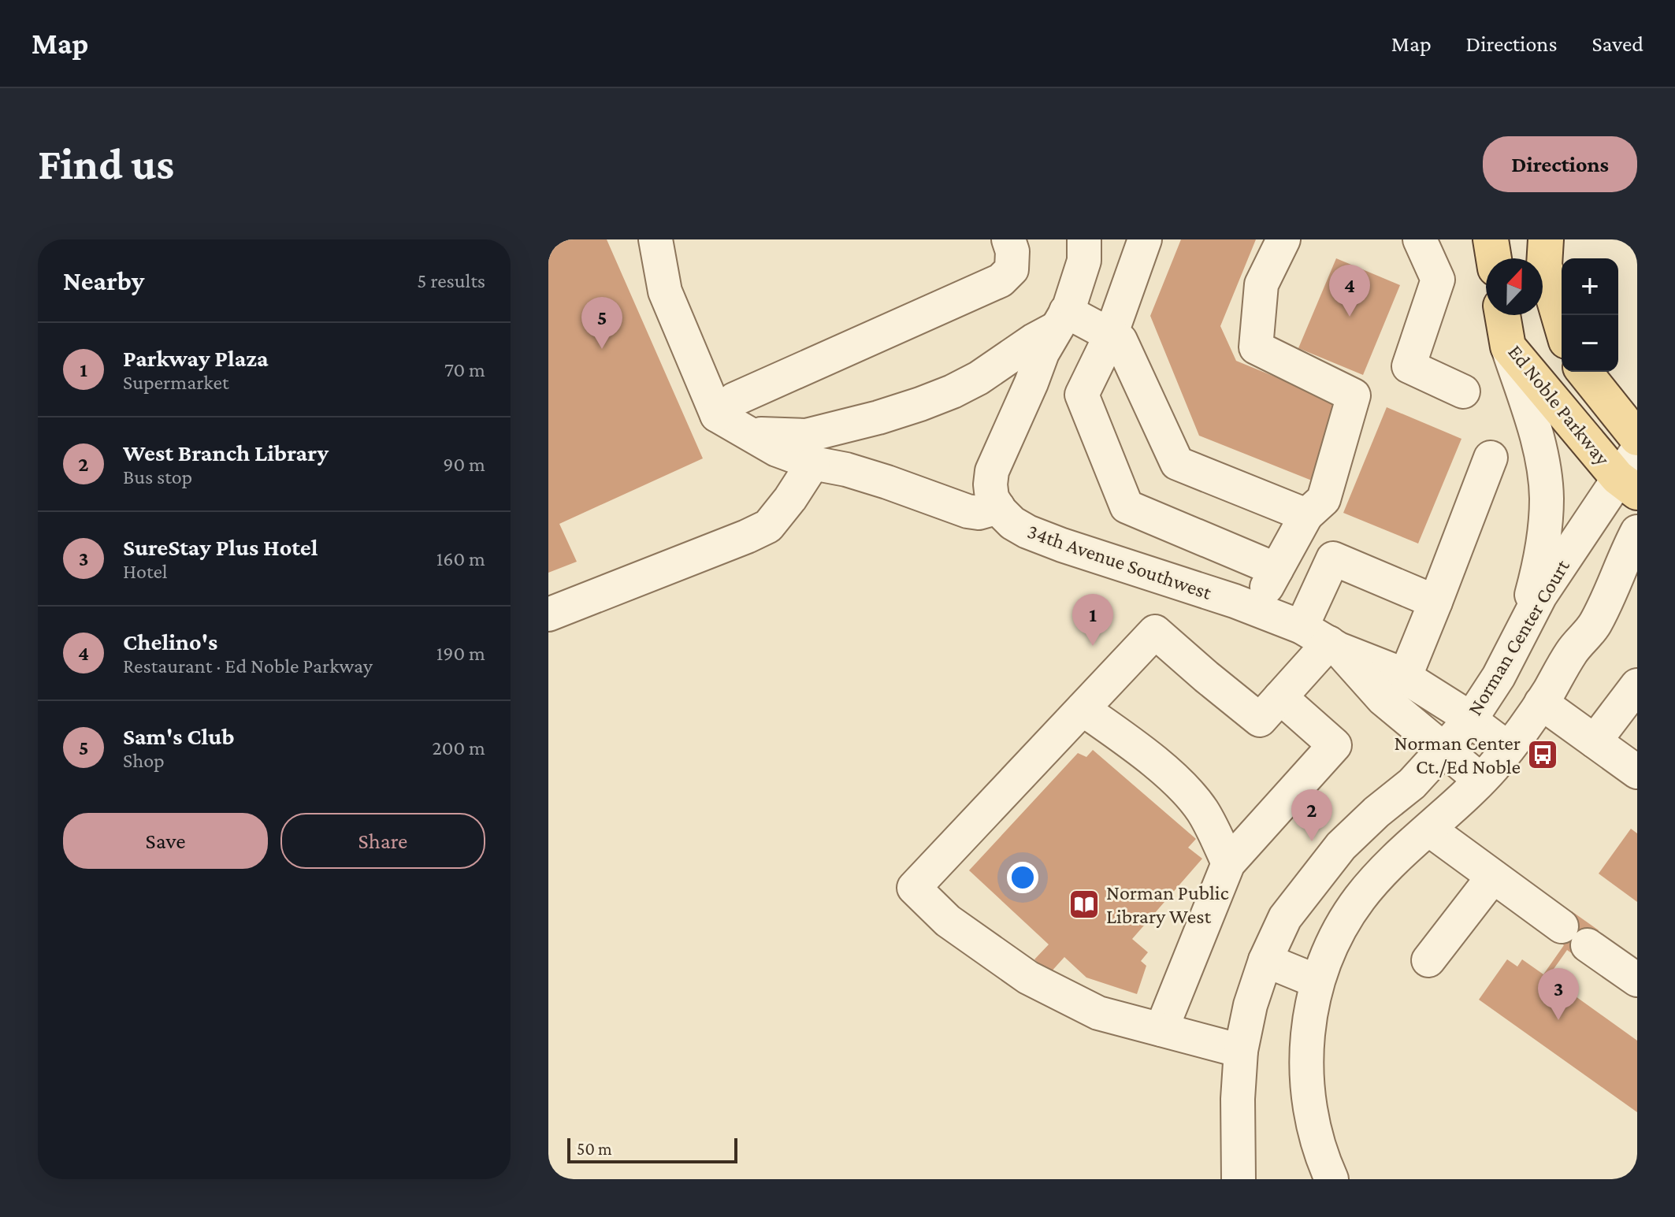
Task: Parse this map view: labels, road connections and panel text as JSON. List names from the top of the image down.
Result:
{
  "streets": {
    "main road": ["Ed Noble Parkway"],
    "street": ["34th Avenue Southwest", "Norman Center Court"]
  },
  "crossings": [
    ["Ed Noble Parkway", "Norman Center Court"],
    ["34th Avenue Southwest", "Norman Center Court"]
  ],
  "places": {
    "bus stop": ["Norman Center Ct./Ed Noble"],
    "library": ["Norman Public Library West"]
  },
  "scale_bar": "50 m",
  "north": "top",
  "page": {
    "header": "Map",
    "nav": ["Map", "Directions", "Saved"],
    "buttons": [
      "Directions",
      ["Save", "Share"]
    ],
    "title": "Find us",
    "heading": ["Nearby", "5 results"],
    "map_buttons": ["+", "−"],
    "pins": [
      "4",
      "5",
      "1",
      "2",
      "3"
    ],
    "list": [
      {
        "mark": "1",
        "name": "Parkway Plaza",
        "note": "Supermarket",
        "value": "70 m"
      },
      {
        "mark": "2",
        "name": "West Branch Library",
        "note": "Bus stop",
        "value": "90 m"
      },
      {
        "mark": "3",
        "name": "SureStay Plus Hotel",
        "note": "Hotel",
        "value": "160 m"
      },
      {
        "mark": "4",
        "name": "Chelino's",
        "note": "Restaurant · Ed Noble Parkway",
        "value": "190 m"
      },
      {
        "mark": "5",
        "name": "Sam's Club",
        "note": "Shop",
        "value": "200 m"
      }
    ],
    "scale": "50 m"
  }
}
